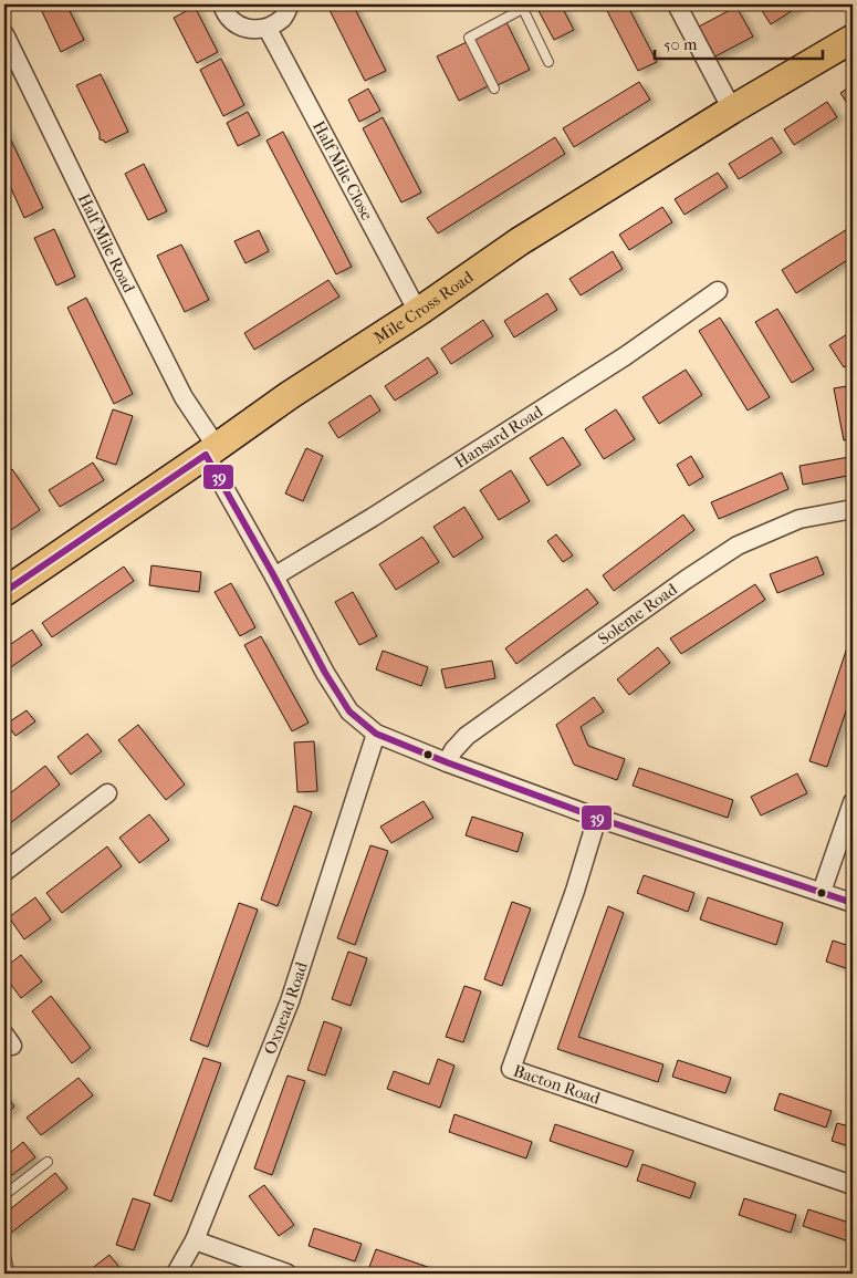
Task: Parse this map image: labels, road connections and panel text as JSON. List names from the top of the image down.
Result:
{
  "streets": {
    "main road": ["Mile Cross Road"],
    "street": [
      "Half Mile Close",
      "Half Mile Road",
      "Hansard Road",
      "Soleme Road",
      "Oxnead Road",
      "Bacton Road"
    ]
  },
  "crossings": [
    ["Half Mile Close", "Mile Cross Road"],
    ["Half Mile Road", "Mile Cross Road"],
    ["Half Mile Road", "Hansard Road"],
    ["Half Mile Road", "Soleme Road"],
    ["Half Mile Road", "Oxnead Road"],
    ["Half Mile Road", "Bacton Road"]
  ],
  "lines": ["transit line 39"],
  "scale_bar": "50 m"
}
